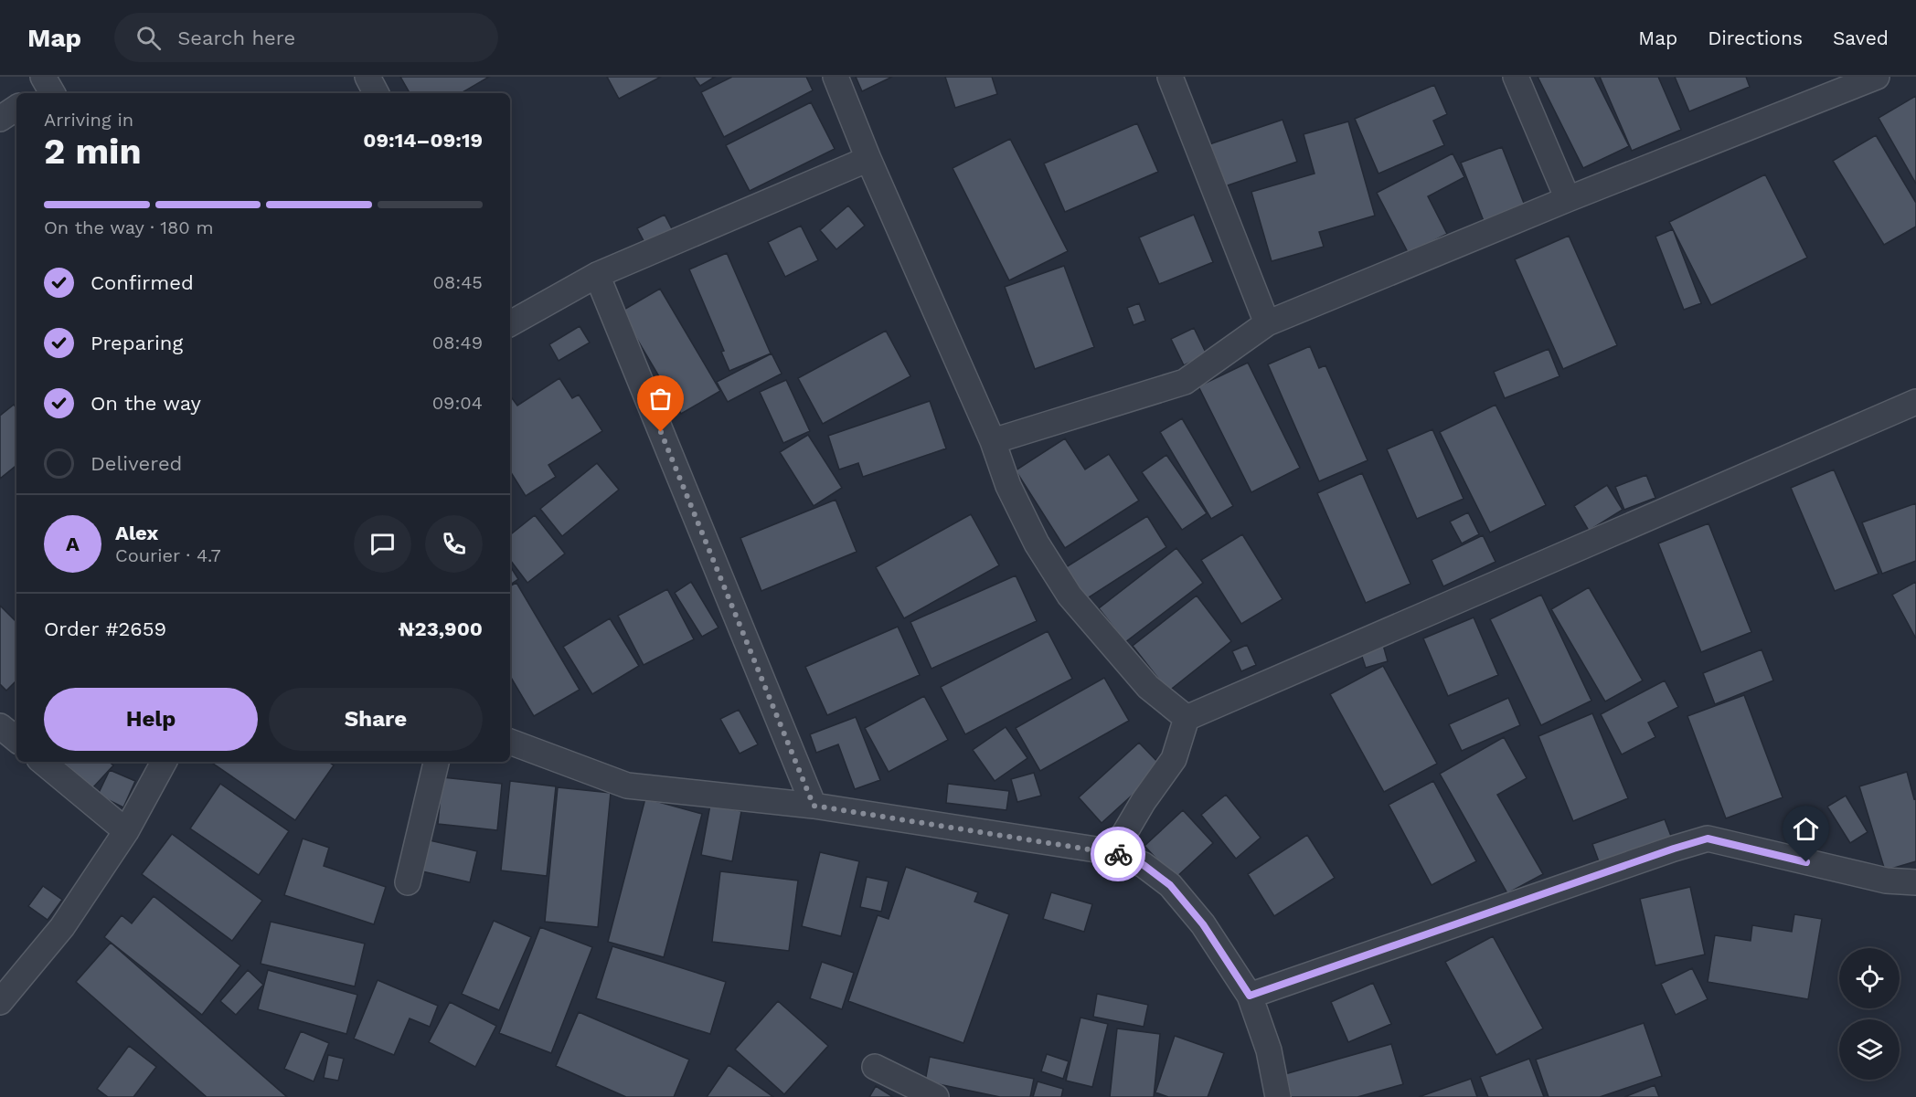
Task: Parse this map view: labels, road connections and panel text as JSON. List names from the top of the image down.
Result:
{
  "page": {
    "header": "Map",
    "search": "Search here",
    "nav": ["Map", "Directions", "Saved"],
    "heading": ["2 min", "Arriving in", "09:14–09:19"],
    "panel": [
      "Alex",
      "Courier · 4.7",
      "Order #2659",
      "₦23,900"
    ],
    "bar": "On the way · 180 m",
    "list": [
      ["Confirmed", "08:45"],
      ["Preparing", "08:49"],
      ["On the way", "09:04"],
      "Delivered"
    ],
    "round": "A",
    "buttons": ["Help", "Share"]
  }
}
